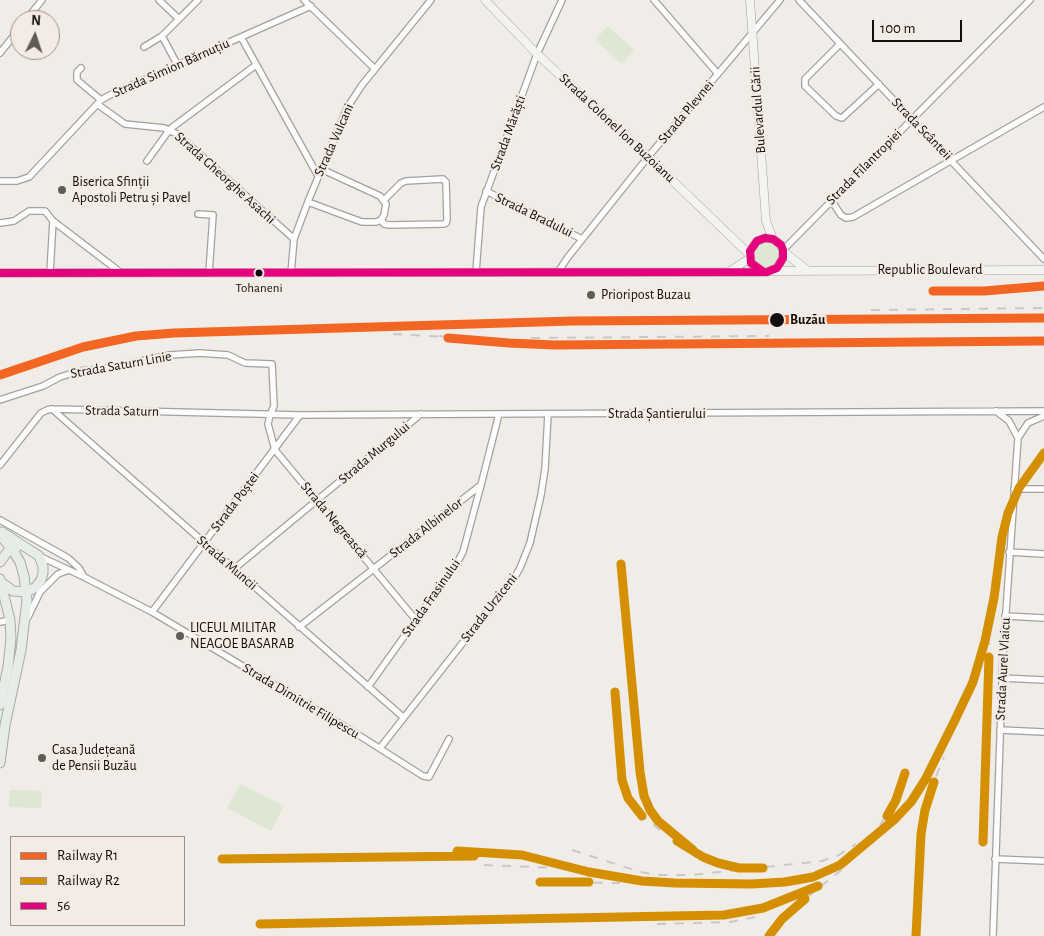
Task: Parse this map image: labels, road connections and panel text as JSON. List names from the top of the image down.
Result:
{
  "streets": {
    "main road": ["Bulevardul Gării", "Strada Colonel Ion Buzoianu"],
    "street": [
      "Strada Simion Bărnuțiu",
      "Strada Plevnei",
      "Strada Scânteii",
      "Strada Mărăști",
      "Strada Vulcani",
      "Strada Filantropiei",
      "Strada Gheorghe Asachi",
      "Strada Bradului",
      "Strada Saturn Linie",
      "Strada Saturn",
      "Strada Șantierului",
      "Strada Murgului",
      "Strada Poștei",
      "Strada Negrească",
      "Strada Albinelor",
      "Strada Muncii",
      "Strada Frasinului",
      "Strada Urziceni",
      "Strada Aurel Vlaicu",
      "Strada Dimitrie Filipescu"
    ]
  },
  "crossings": [
    ["Strada Simion Bărnuțiu", "Strada Gheorghe Asachi"],
    ["Bulevardul Gării", "Strada Plevnei"],
    ["Bulevardul Gării", "Strada Colonel Ion Buzoianu"],
    ["Bulevardul Gării", "Strada Filantropiei"],
    ["Strada Plevnei", "Strada Colonel Ion Buzoianu"],
    ["Strada Plevnei", "Strada Bradului"],
    ["Strada Colonel Ion Buzoianu", "Strada Mărăști"],
    ["Strada Colonel Ion Buzoianu", "Strada Filantropiei"],
    ["Strada Scânteii", "Strada Filantropiei"],
    ["Strada Mărăști", "Strada Bradului"],
    ["Strada Vulcani", "Strada Gheorghe Asachi"],
    ["Strada Saturn Linie", "Strada Saturn"],
    ["Strada Saturn Linie", "Strada Șantierului"],
    ["Strada Saturn Linie", "Strada Negrească"],
    ["Strada Saturn", "Strada Șantierului"],
    ["Strada Saturn", "Strada Negrească"],
    ["Strada Saturn", "Strada Muncii"],
    ["Strada Șantierului", "Strada Murgului"],
    ["Strada Șantierului", "Strada Poștei"],
    ["Strada Șantierului", "Strada Negrească"],
    ["Strada Șantierului", "Strada Frasinului"],
    ["Strada Șantierului", "Strada Urziceni"],
    ["Strada Murgului", "Strada Negrească"],
    ["Strada Murgului", "Strada Muncii"],
    ["Strada Poștei", "Strada Negrească"],
    ["Strada Poștei", "Strada Muncii"],
    ["Strada Poștei", "Strada Dimitrie Filipescu"],
    ["Strada Negrească", "Strada Albinelor"],
    ["Strada Negrească", "Strada Frasinului"],
    ["Strada Albinelor", "Strada Muncii"],
    ["Strada Albinelor", "Strada Frasinului"],
    ["Strada Muncii", "Strada Frasinului"],
    ["Strada Muncii", "Strada Urziceni"],
    ["Strada Urziceni", "Strada Dimitrie Filipescu"]
  ],
  "places": [
    "Biserica Sfinții Apostoli Petru și Pavel",
    "Tohaneni",
    "Prioripost Buzau",
    "Buzău",
    "LICEUL MILITAR NEAGOE BASARAB",
    "Casa Județeană de Pensii Buzău"
  ],
  "lines": ["transit line 56", "rail line R1", "rail line R2"],
  "legend": ["Railway R1", "Railway R2", "56"],
  "scale_bar": "100 m",
  "north": "top"
}
